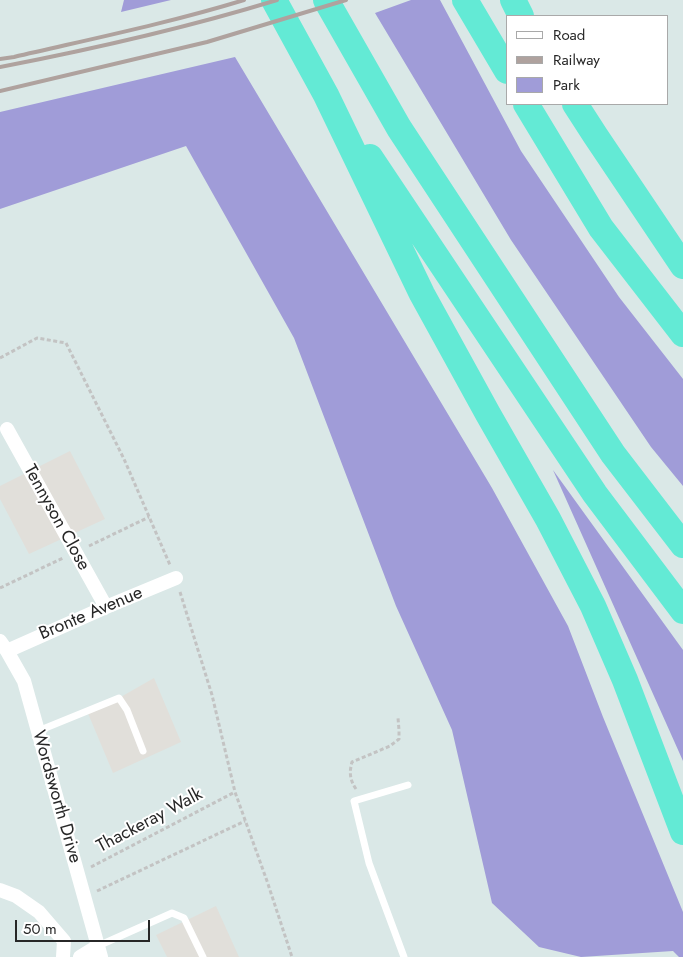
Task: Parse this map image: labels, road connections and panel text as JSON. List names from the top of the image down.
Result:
{
  "streets": {
    "street": ["Tennyson Close", "Bronte Avenue", "Wordsworth Drive"],
    "path": ["Thackeray Walk"]
  },
  "crossings": [
    ["Tennyson Close", "Bronte Avenue"],
    ["Bronte Avenue", "Wordsworth Drive"],
    ["Wordsworth Drive", "Thackeray Walk"]
  ],
  "legend": ["Road", "Railway", "Park"],
  "scale_bar": "50 m"
}
